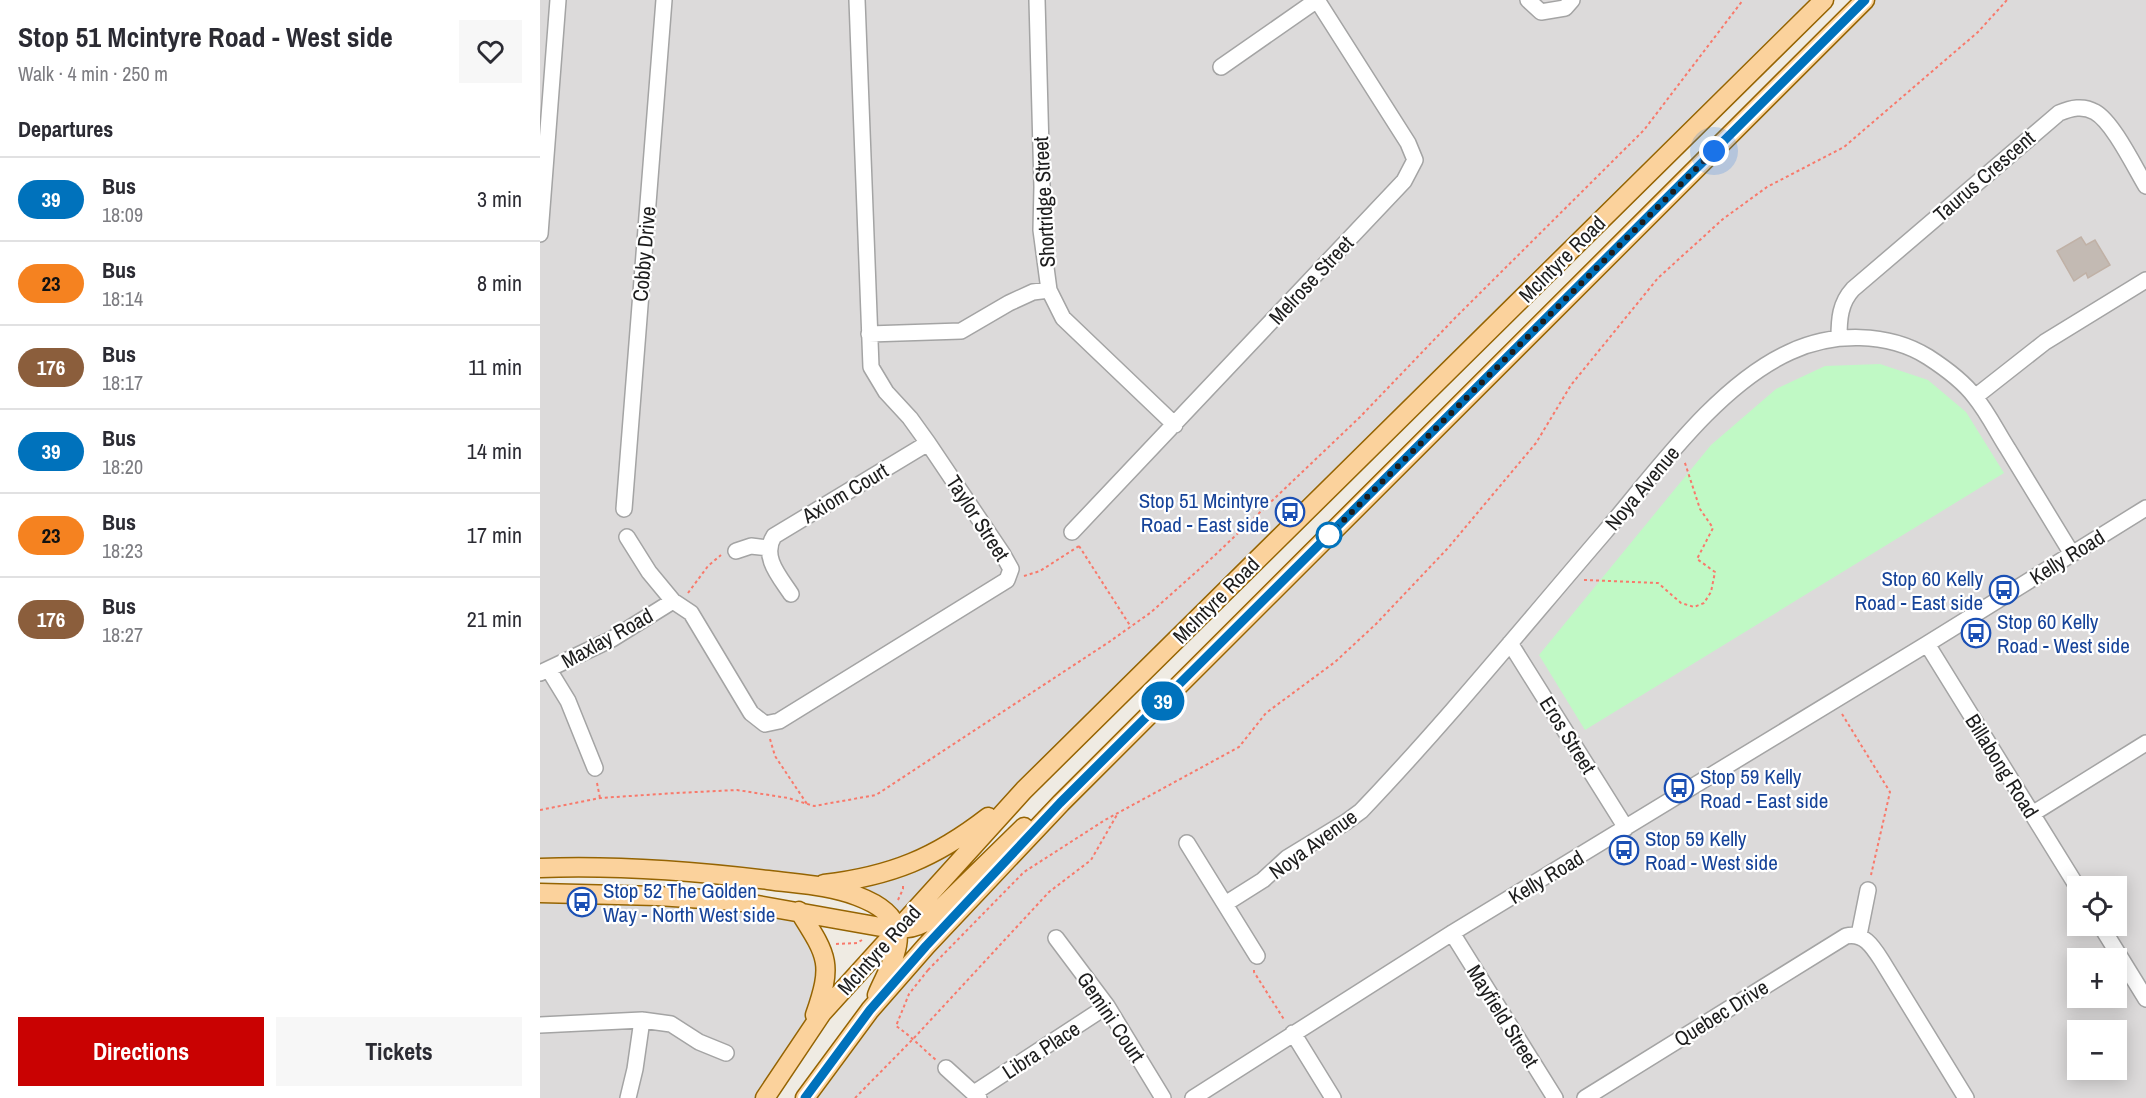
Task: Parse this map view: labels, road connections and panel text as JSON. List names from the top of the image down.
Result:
{
  "streets": {
    "main road": ["McIntyre Road"],
    "street": [
      "Taurus Crescent",
      "Shortridge Street",
      "Cobby Drive",
      "Melrose Street",
      "Noya Avenue",
      "Axiom Court",
      "Taylor Street",
      "Kelly Road",
      "Maxlay Road",
      "Eros Street",
      "Billabong Road",
      "Quebec Drive",
      "Mayfield Street",
      "Gemini Court",
      "Libra Place"
    ]
  },
  "crossings": [
    ["Taurus Crescent", "Noya Avenue"],
    ["Shortridge Street", "Melrose Street"],
    ["Noya Avenue", "Kelly Road"],
    ["Noya Avenue", "Eros Street"],
    ["Axiom Court", "Taylor Street"],
    ["Kelly Road", "Eros Street"],
    ["Kelly Road", "Billabong Road"],
    ["Kelly Road", "Mayfield Street"],
    ["Gemini Court", "Libra Place"]
  ],
  "places": {
    "bus stop": [
      "Stop 51 Mcintyre Road - East side",
      "Stop 60 Kelly Road - East side",
      "Stop 60 Kelly Road - West side",
      "Stop 59 Kelly Road - East side",
      "Stop 59 Kelly Road - West side",
      "Stop 52 The Golden Way - North West side"
    ]
  },
  "lines": ["bus line 39"],
  "page": {
    "heading": [
      ["Stop 51 Mcintyre Road - West side", "Walk · 4 min · 250 m"],
      "Departures"
    ],
    "on_map": "39",
    "list": [
      {
        "mark": "39",
        "name": "Bus",
        "note": "18:09",
        "value": "3 min"
      },
      {
        "mark": "23",
        "name": "Bus",
        "note": "18:14",
        "value": "8 min"
      },
      {
        "mark": "176",
        "name": "Bus",
        "note": "18:17",
        "value": "11 min"
      },
      {
        "mark": "39",
        "name": "Bus",
        "note": "18:20",
        "value": "14 min"
      },
      {
        "mark": "23",
        "name": "Bus",
        "note": "18:23",
        "value": "17 min"
      },
      {
        "mark": "176",
        "name": "Bus",
        "note": "18:27",
        "value": "21 min"
      }
    ],
    "map_buttons": ["+", "−"],
    "buttons": ["Directions", "Tickets"]
  }
}
